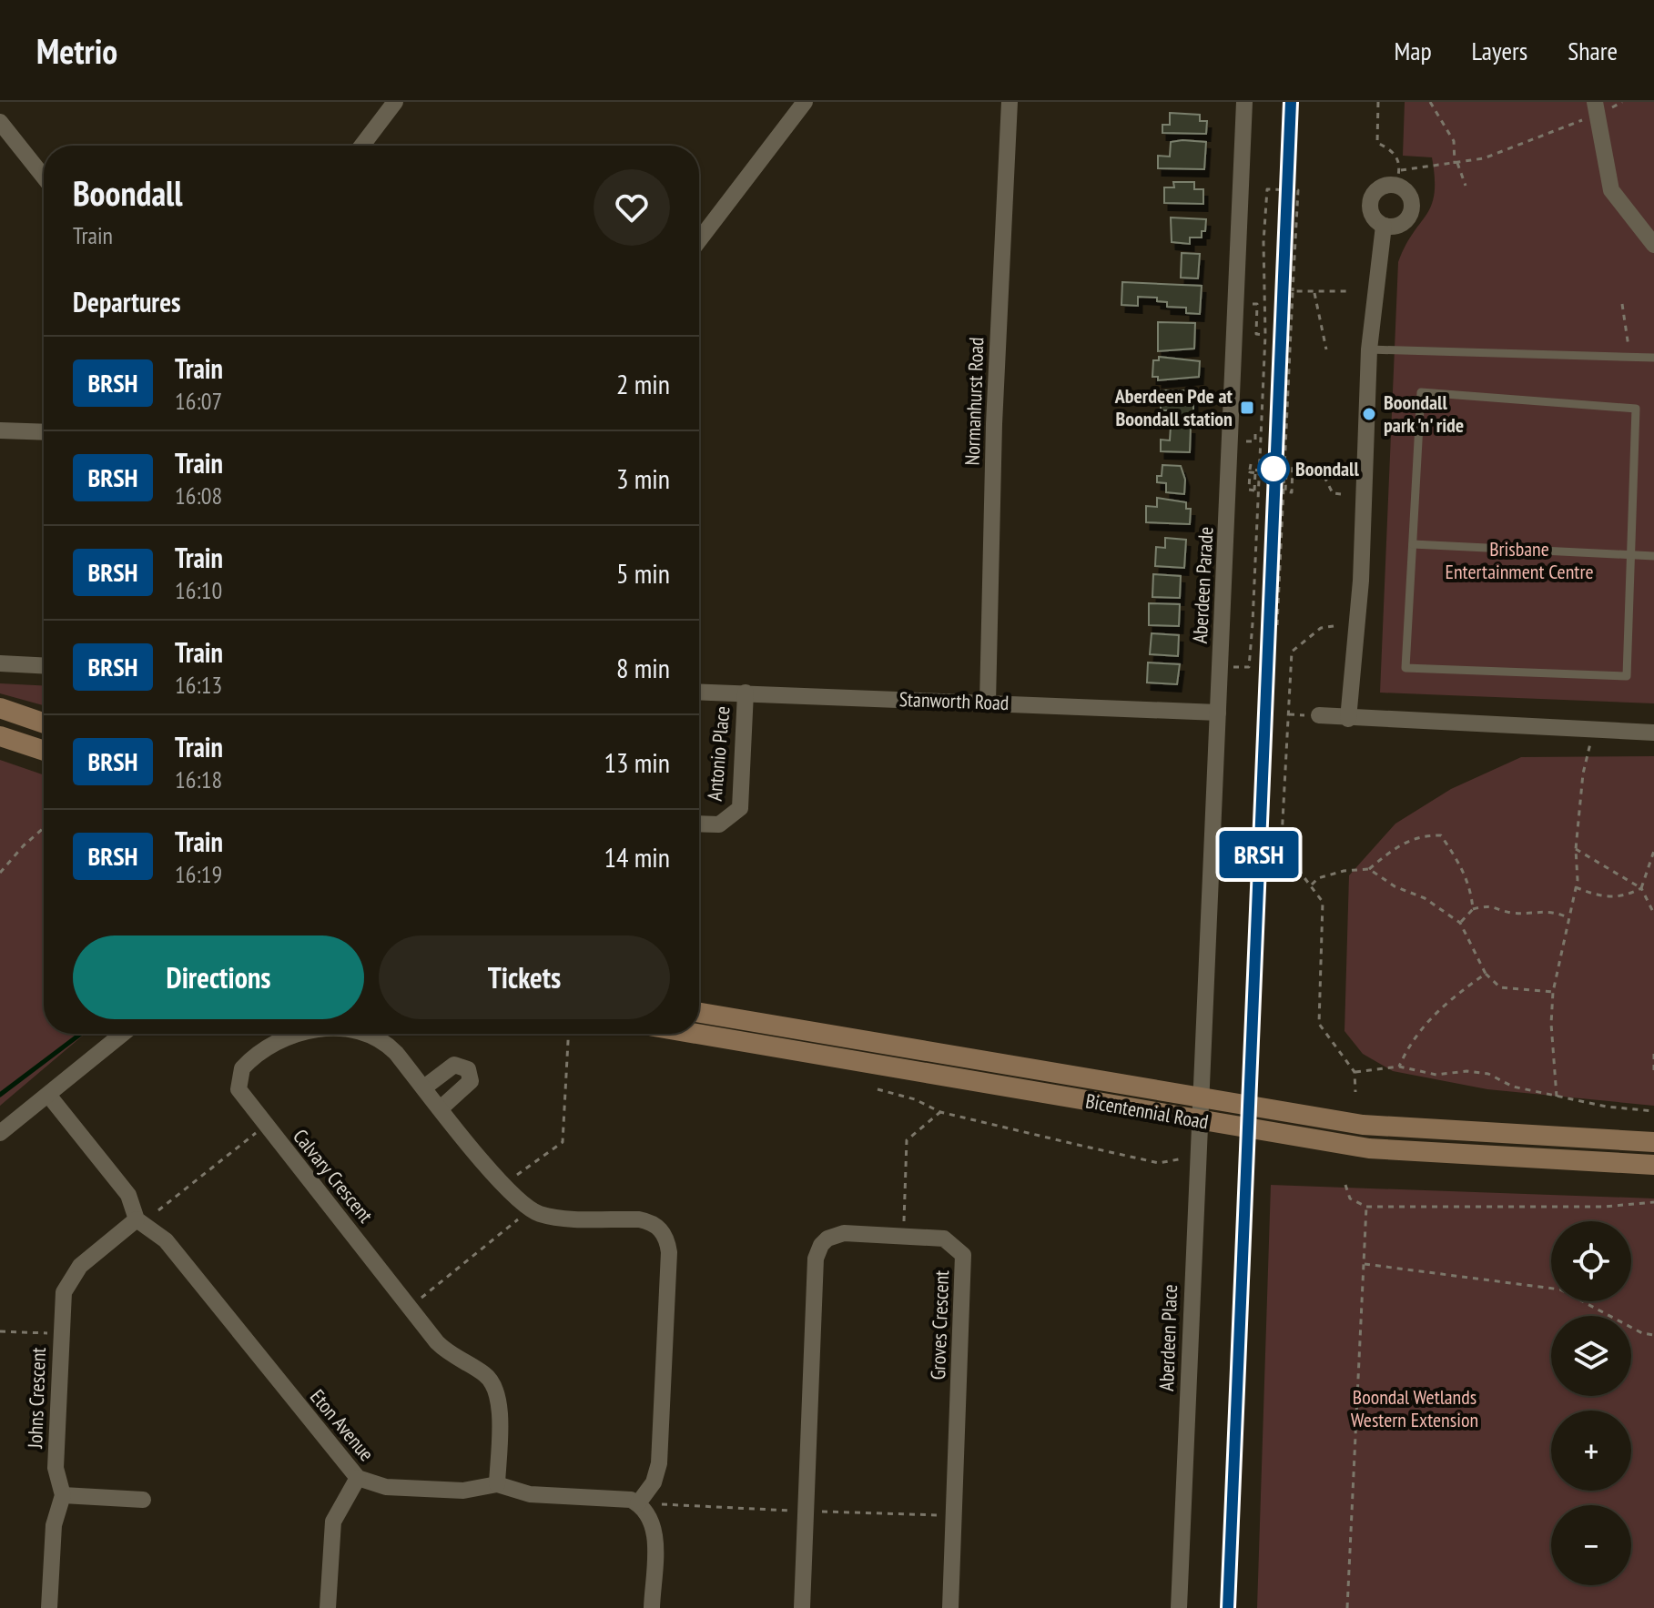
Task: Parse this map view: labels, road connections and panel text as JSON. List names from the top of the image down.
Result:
{
  "streets": {
    "main road": ["Bicentennial Road"],
    "street": [
      "Normanhurst Road",
      "Aberdeen Parade",
      "Stanworth Road",
      "Antonio Place",
      "Calvary Crescent",
      "Groves Crescent",
      "Aberdeen Place",
      "Johns Crescent",
      "Eton Avenue"
    ]
  },
  "crossings": [
    ["Normanhurst Road", "Stanworth Road"],
    ["Aberdeen Parade", "Stanworth Road"],
    ["Aberdeen Parade", "Aberdeen Place"],
    ["Stanworth Road", "Antonio Place"],
    ["Calvary Crescent", "Eton Avenue"],
    ["Johns Crescent", "Eton Avenue"]
  ],
  "parks": ["Brisbane Entertainment Centre", "Boondal Wetlands Western Extension"],
  "places": {
    "transit": ["Aberdeen Pde at Boondall station"],
    "other": ["Boondall park 'n' ride", "Boondall"]
  },
  "page": {
    "header": "Metrio",
    "nav": ["Map", "Layers", "Share"],
    "on_map": "BRSH",
    "heading": [
      ["Boondall", "Train"],
      "Departures"
    ],
    "list": [
      {
        "mark": "BRSH",
        "name": "Train",
        "note": "16:07",
        "value": "2 min"
      },
      {
        "mark": "BRSH",
        "name": "Train",
        "note": "16:08",
        "value": "3 min"
      },
      {
        "mark": "BRSH",
        "name": "Train",
        "note": "16:10",
        "value": "5 min"
      },
      {
        "mark": "BRSH",
        "name": "Train",
        "note": "16:13",
        "value": "8 min"
      },
      {
        "mark": "BRSH",
        "name": "Train",
        "note": "16:18",
        "value": "13 min"
      },
      {
        "mark": "BRSH",
        "name": "Train",
        "note": "16:19",
        "value": "14 min"
      }
    ],
    "buttons": ["Directions", "Tickets"],
    "map_buttons": ["+", "−"]
  }
}
